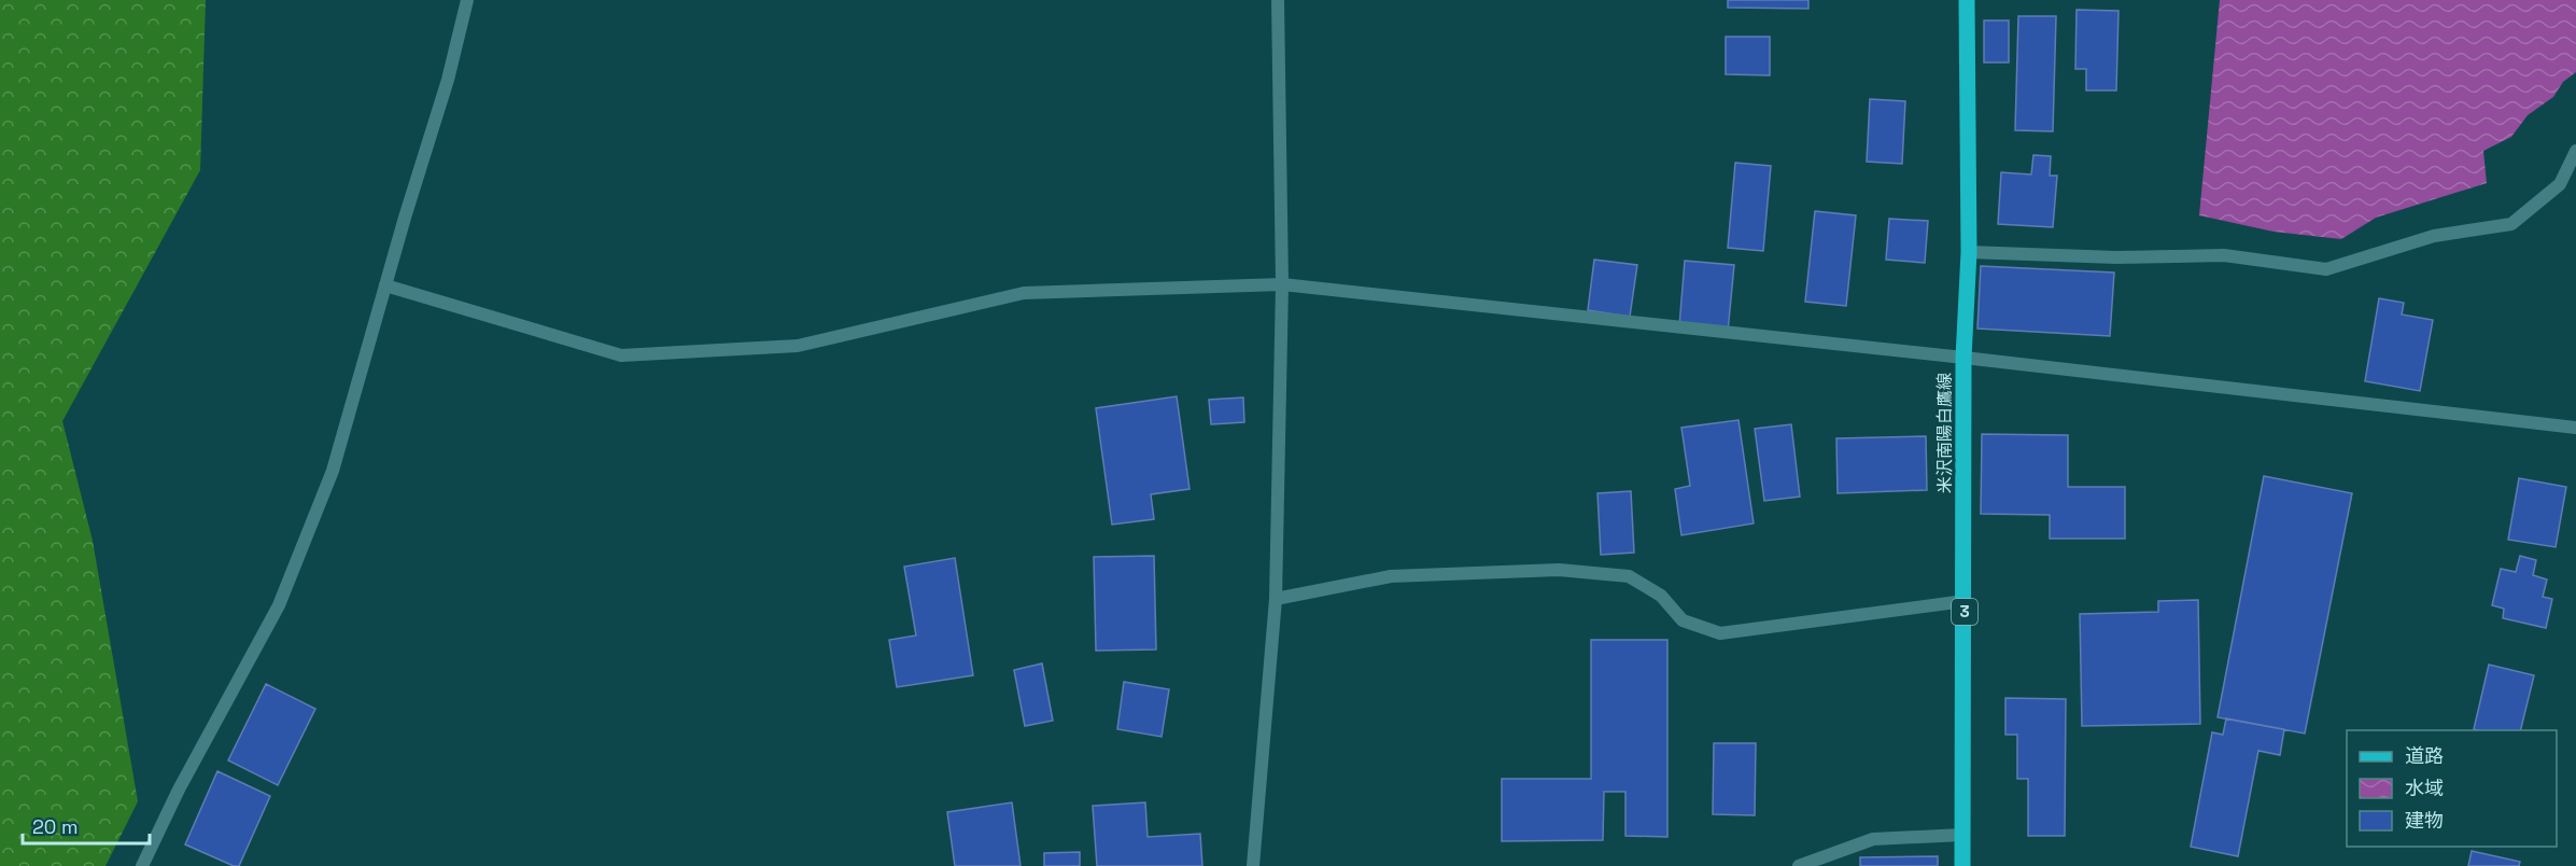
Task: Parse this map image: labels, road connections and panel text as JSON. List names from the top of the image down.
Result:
{
  "streets": {
    "main road": ["米沢南陽白鷹線", "3"]
  },
  "legend": ["道路", "水域", "建物"],
  "scale_bar": "20 m"
}
